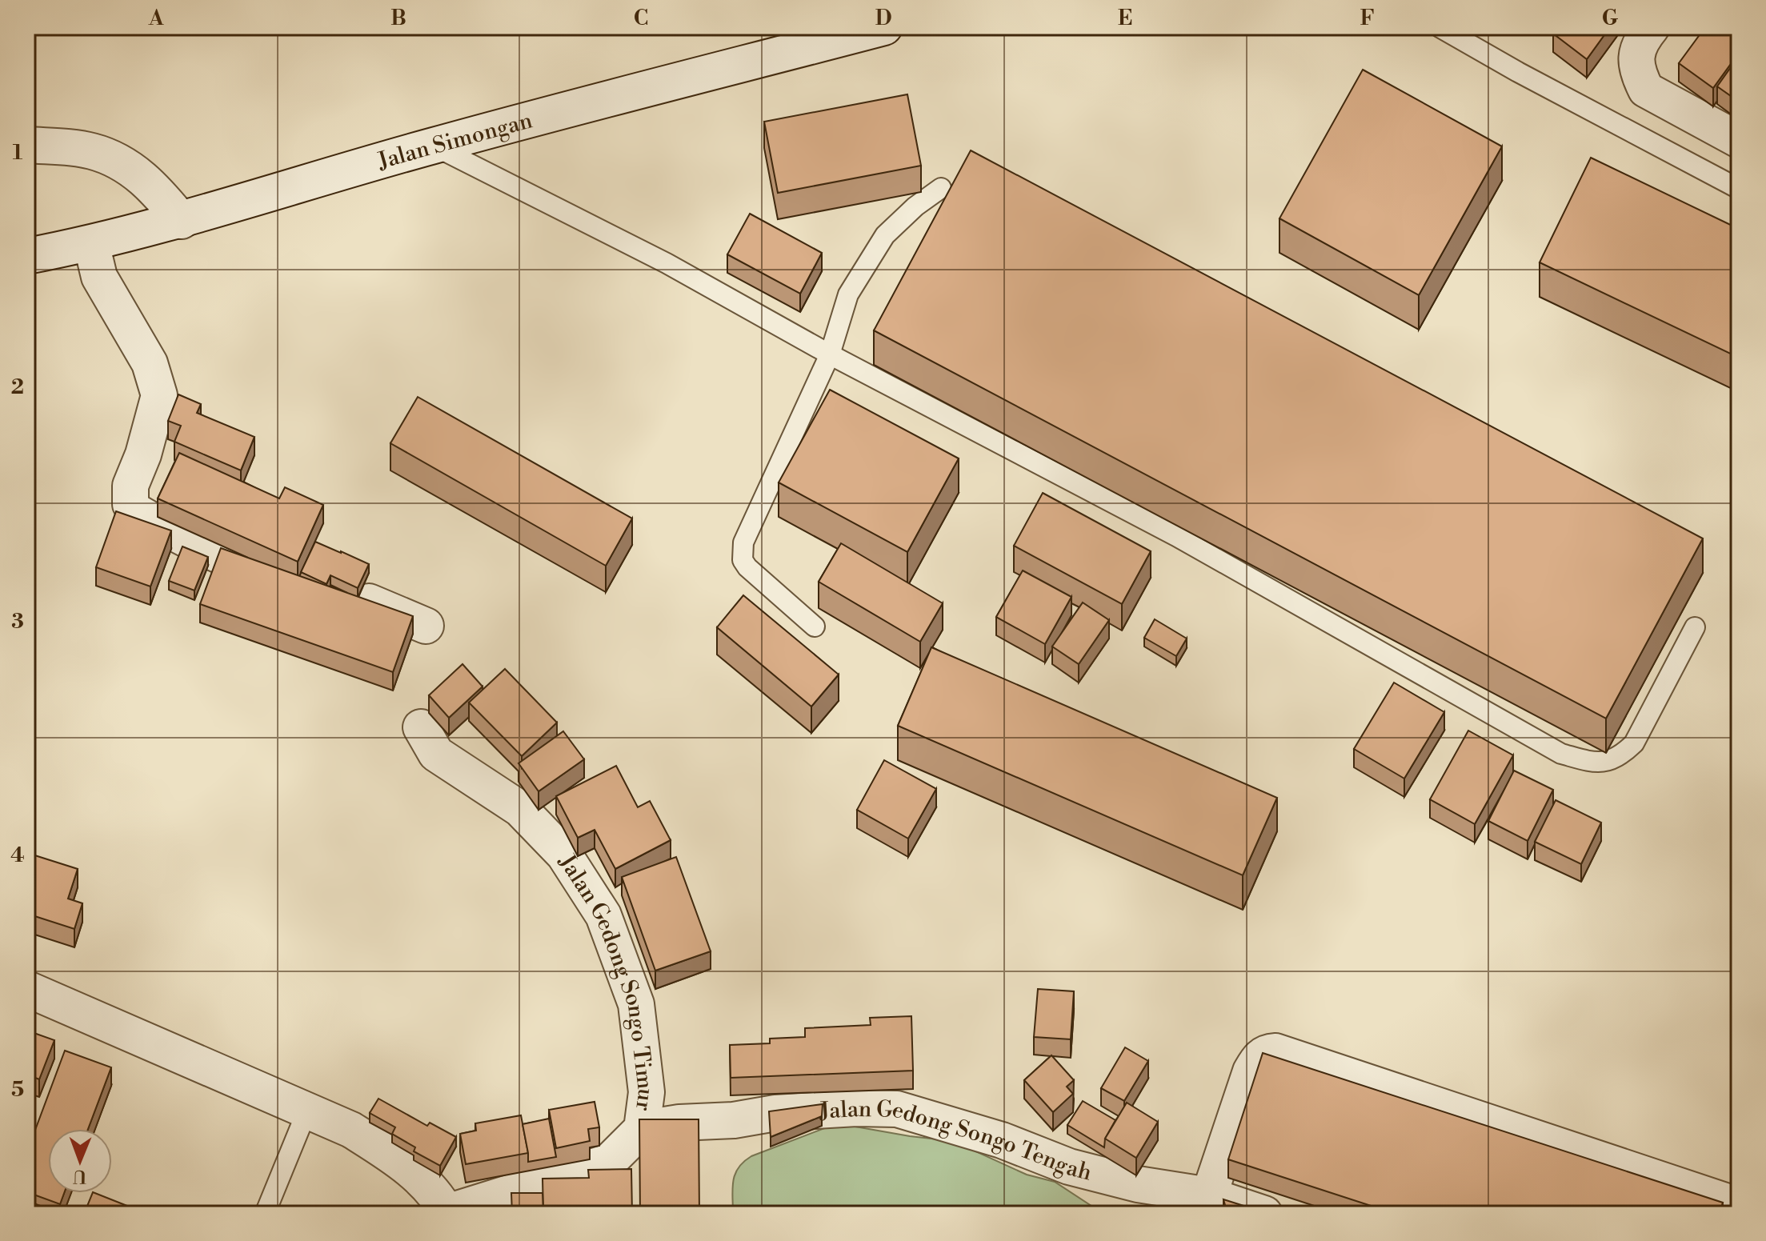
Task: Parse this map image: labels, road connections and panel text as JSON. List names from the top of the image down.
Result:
{
  "streets": {
    "street": ["Jalan Simongan", "Jalan Gedong Songo Timur", "Jalan Gedong Songo Tengah"]
  },
  "crossings": [
    ["Jalan Gedong Songo Timur", "Jalan Gedong Songo Tengah"]
  ],
  "north": "bottom",
  "grid": {
    "columns": [
      "A",
      "B",
      "C",
      "D",
      "E",
      "F",
      "G"
    ],
    "rows": [
      "1",
      "2",
      "3",
      "4",
      "5"
    ]
  }
}
